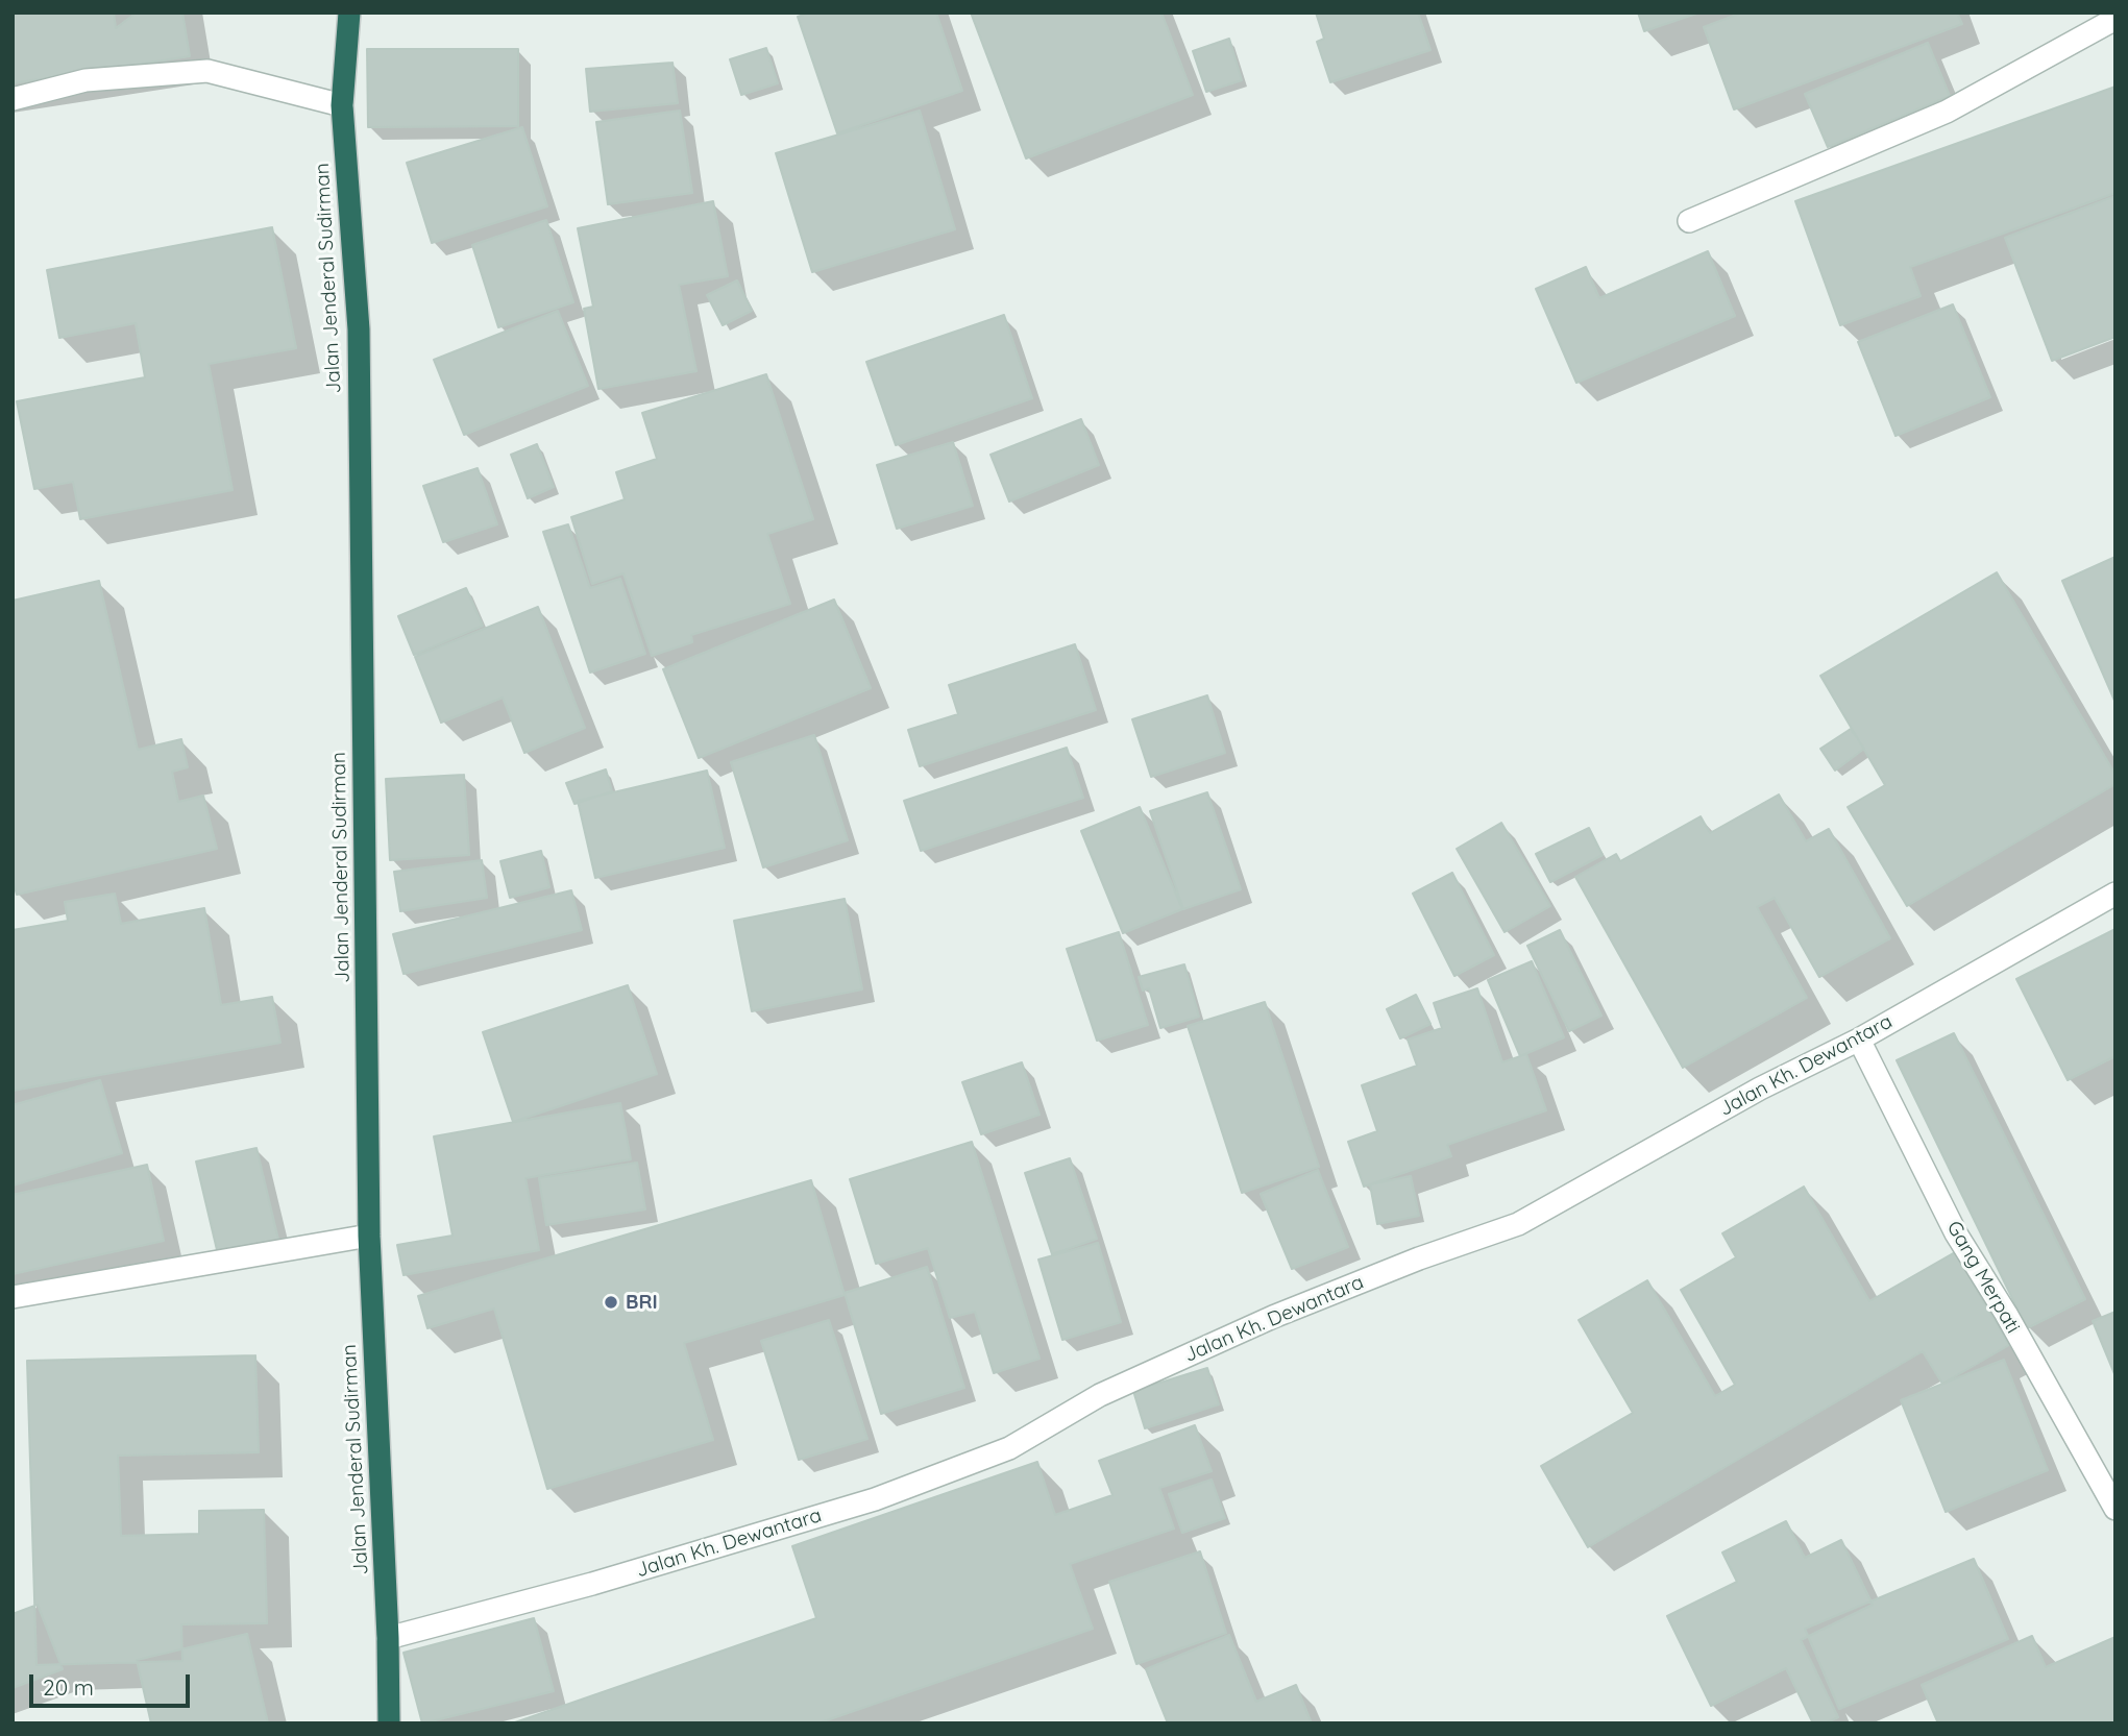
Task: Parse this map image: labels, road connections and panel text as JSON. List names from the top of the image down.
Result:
{
  "streets": {
    "highway": ["Jalan Jenderal Sudirman"],
    "street": ["Jalan Kh. Dewantara", "Gang Merpati"]
  },
  "crossings": [
    ["Jalan Jenderal Sudirman", "Jalan Kh. Dewantara"],
    ["Jalan Kh. Dewantara", "Gang Merpati"]
  ],
  "places": ["BRI"],
  "scale_bar": "20 m"
}
